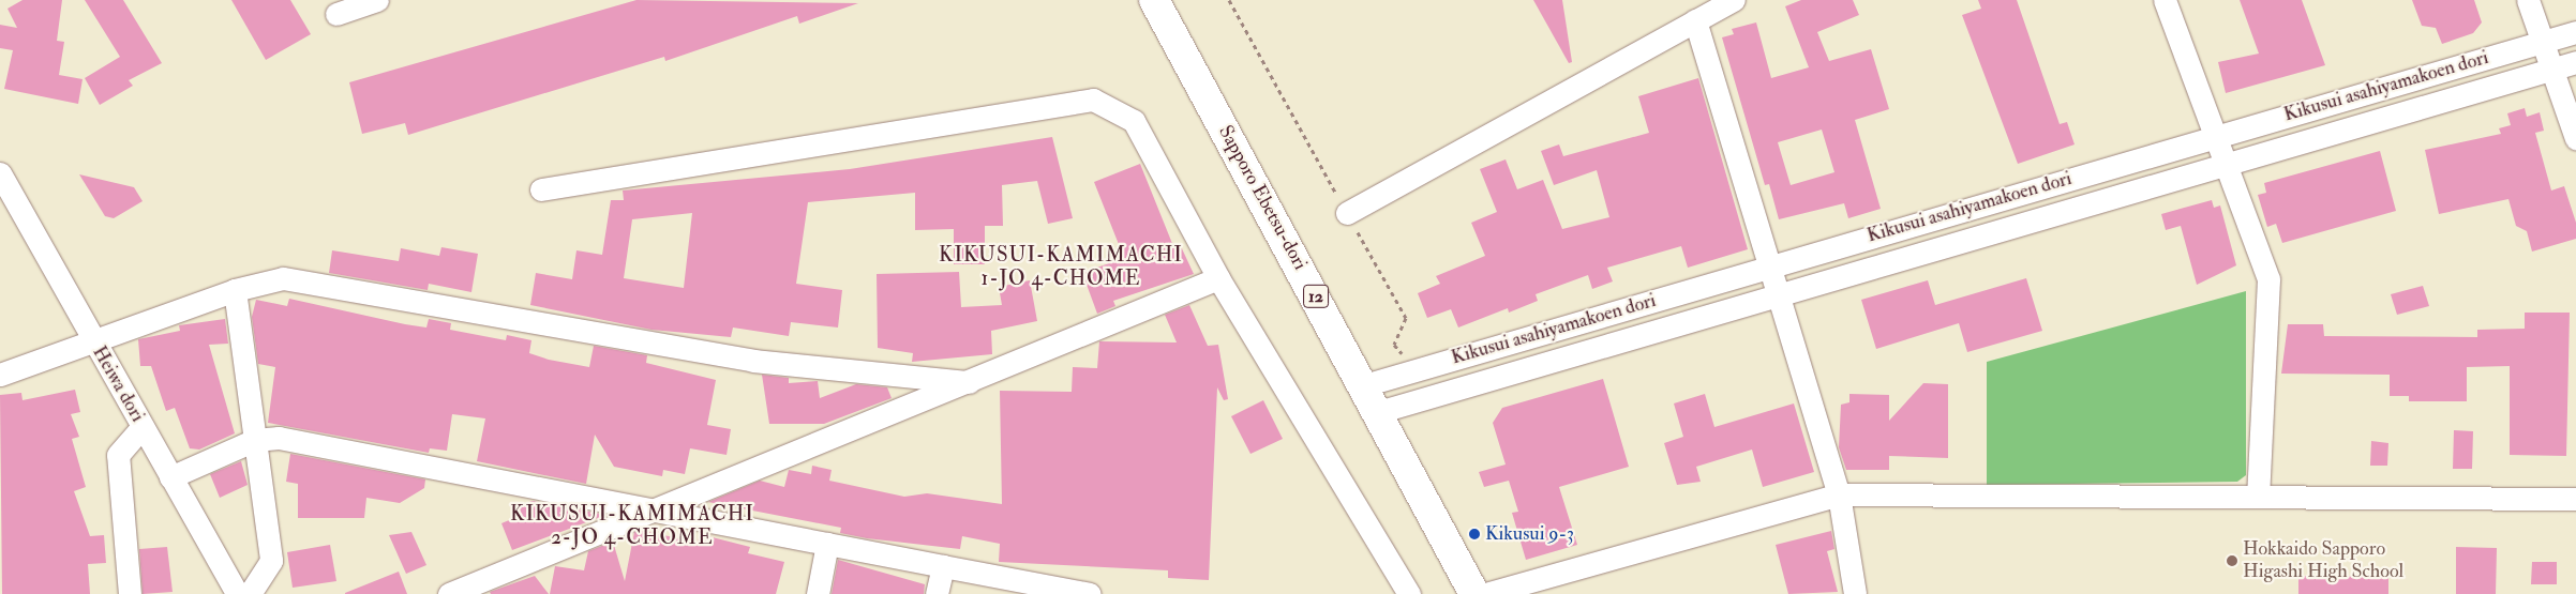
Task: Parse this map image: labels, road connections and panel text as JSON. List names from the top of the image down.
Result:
{
  "streets": {
    "highway": ["Sapporo Ebetsu-dori", "12"],
    "street": ["Kikusui asahiyamakoen dori", "Heiwa dori"]
  },
  "crossings": [
    ["Kikusui asahiyamakoen dori", "Sapporo Ebetsu-dori"]
  ],
  "districts": ["KIKUSUI-KAMIMACHI 1-JO 4-CHOME", "KIKUSUI-KAMIMACHI 2-JO 4-CHOME"],
  "places": ["Kikusui 9-3", "Hokkaido Sapporo Higashi High School"]
}
